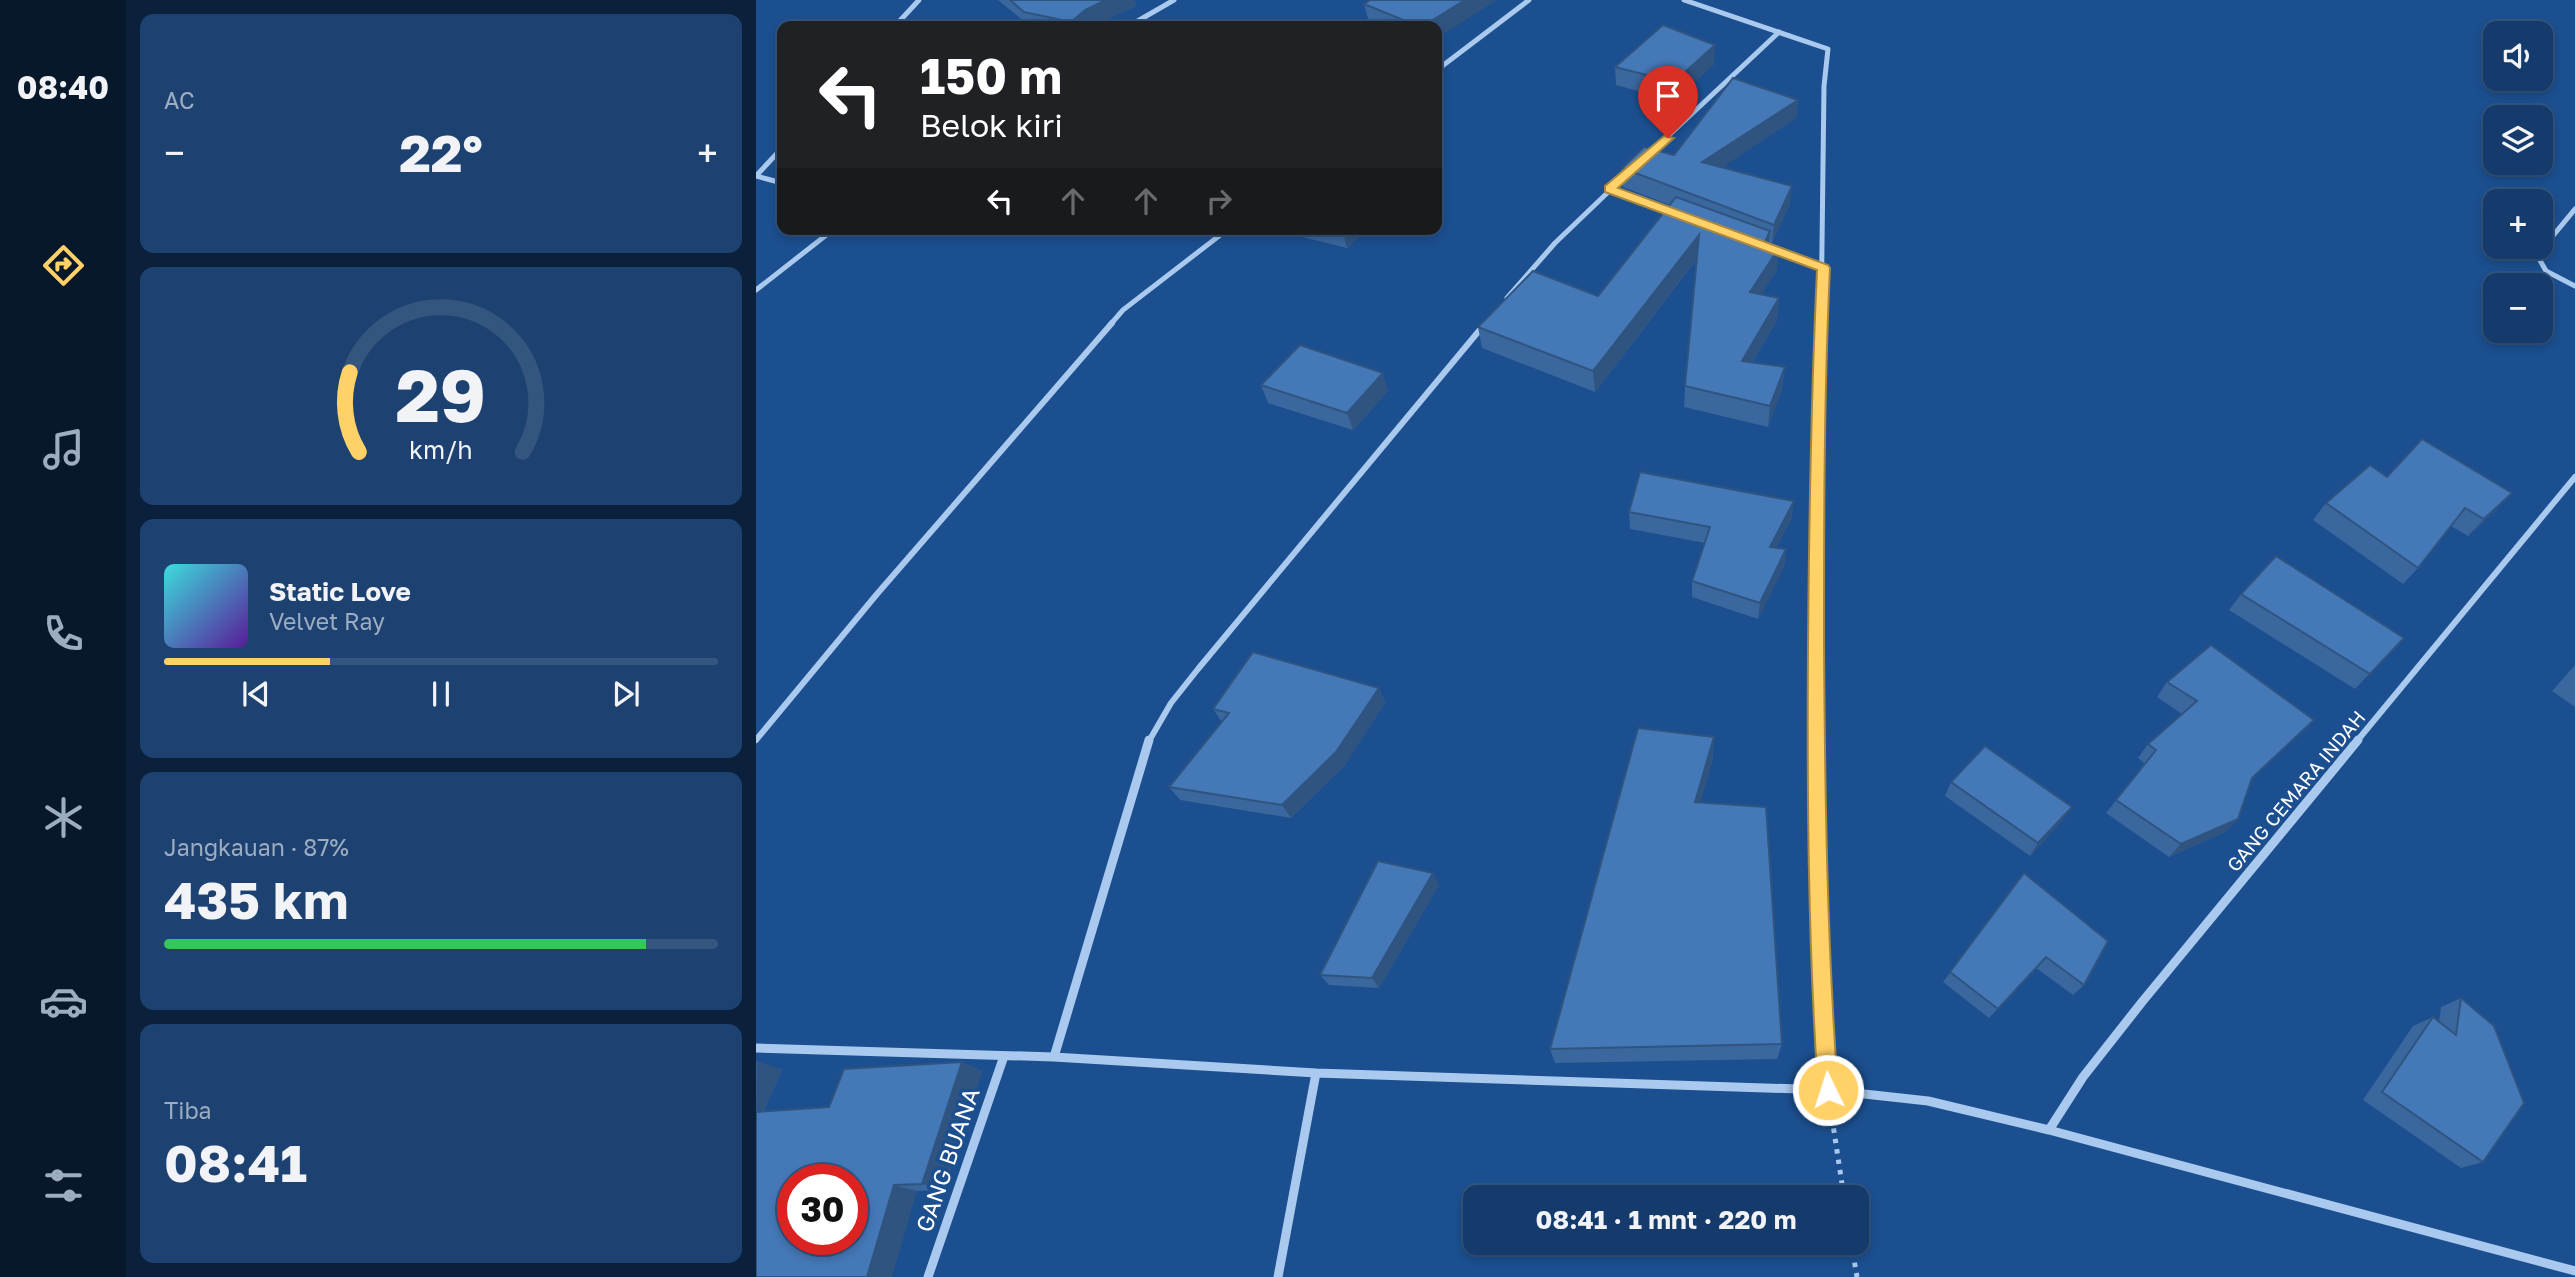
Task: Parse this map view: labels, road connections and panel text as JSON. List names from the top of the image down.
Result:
{
  "streets": {
    "street": ["GANG CEMARA INDAH", "GANG BUANA"]
  },
  "page": {
    "tabs": "08:40",
    "tile": [
      "AC",
      ["Jangkauan · 87%", "435 km"],
      ["Tiba", "08:41"]
    ],
    "map_buttons": ["+", "−"],
    "turn": ["150 m", "Belok kiri"],
    "heat": ["−", "22°", "+"],
    "song": ["Static Love", "Velvet Ray"],
    "limit": "30",
    "trip": "08:41 · 1 mnt · 220 m",
    "gauge": ["29", "km/h"]
  }
}
